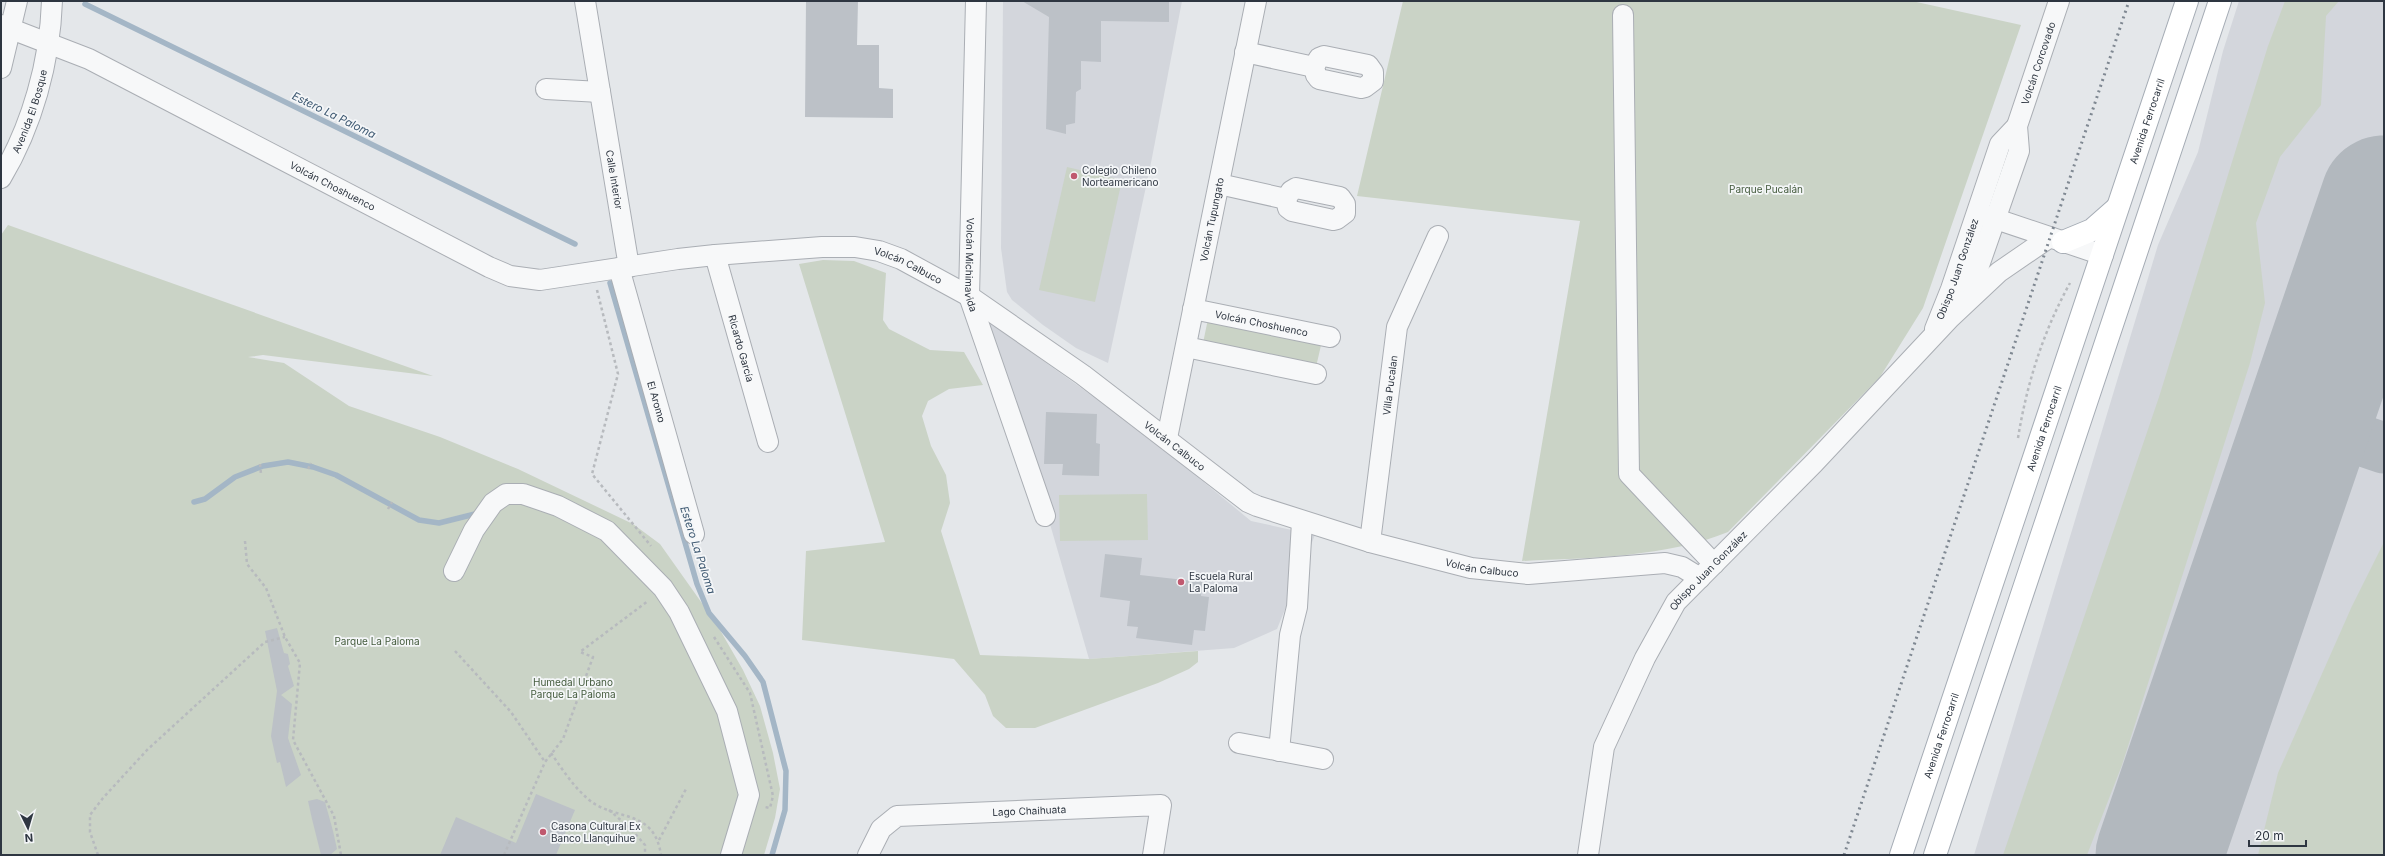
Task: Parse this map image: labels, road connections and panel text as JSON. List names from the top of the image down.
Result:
{
  "streets": {
    "main road": ["Avenida Ferrocarril"],
    "street": [
      "Volcán Corcovado",
      "Avenida El Bosque",
      "Calle Interior",
      "Volcán Choshuenco",
      "Volcán Tupungato",
      "Volcán Michimavida",
      "Volcán Calbuco",
      "Obispo Juan González",
      "Ricardo García",
      "Villa Pucalan",
      "El Aromo",
      "Lago Chaihuata"
    ]
  },
  "crossings": [
    ["Volcán Corcovado", "Obispo Juan González"],
    ["Avenida El Bosque", "Volcán Choshuenco"],
    ["Avenida Ferrocarril", "Obispo Juan González"],
    ["Calle Interior", "Volcán Choshuenco"],
    ["Calle Interior", "El Aromo"],
    ["Volcán Choshuenco", "Volcán Tupungato"],
    ["Volcán Choshuenco", "Volcán Calbuco"],
    ["Volcán Choshuenco", "El Aromo"],
    ["Volcán Tupungato", "Volcán Calbuco"],
    ["Volcán Michimavida", "Volcán Calbuco"],
    ["Volcán Calbuco", "Obispo Juan González"],
    ["Volcán Calbuco", "Ricardo García"],
    ["Volcán Calbuco", "Villa Pucalan"]
  ],
  "water": ["Estero La Paloma"],
  "parks": ["Parque Pucalán", "Parque La Paloma", "Humedal Urbano Parque La Paloma"],
  "places": ["Colegio Chileno Norteamericano", "Escuela Rural La Paloma", "Casona Cultural Ex Banco Llanquihue"],
  "scale_bar": "20 m",
  "north": "bottom"
}
